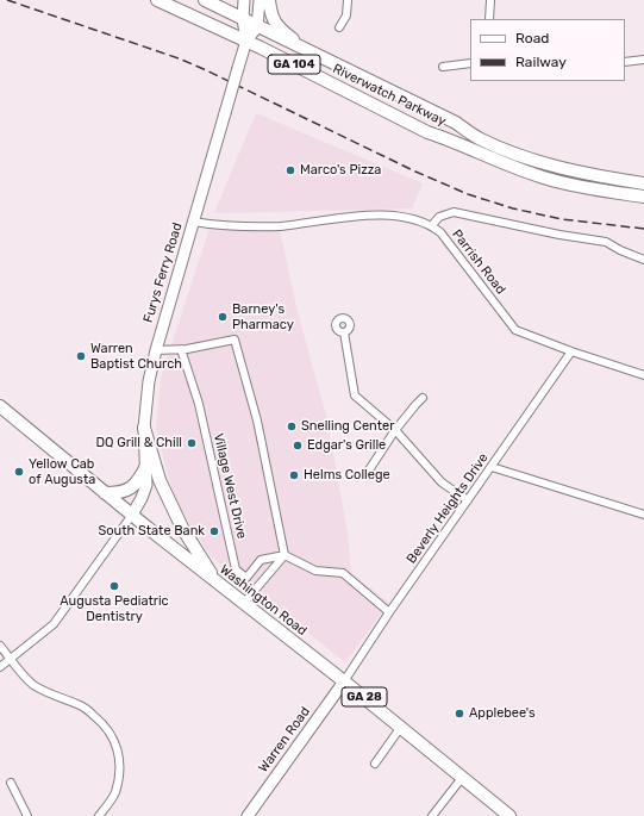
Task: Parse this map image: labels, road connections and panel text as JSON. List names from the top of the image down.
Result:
{
  "streets": {
    "main road": [
      "GA 104",
      "Riverwatch Parkway",
      "Furys Ferry Road",
      "Washington Road",
      "GA 28",
      "Warren Road"
    ],
    "street": ["Parrish Road", "Village West Drive", "Beverly Heights Drive"]
  },
  "crossings": [
    ["Riverwatch Parkway", "Furys Ferry Road"],
    ["Parrish Road", "Beverly Heights Drive"],
    ["Furys Ferry Road", "Washington Road"],
    ["Furys Ferry Road", "GA 28"],
    ["Beverly Heights Drive", "Washington Road"],
    ["Beverly Heights Drive", "Warren Road"],
    ["Washington Road", "GA 28"],
    ["Washington Road", "Warren Road"]
  ],
  "places": [
    "Marco's Pizza",
    "Barney's Pharmacy",
    "Warren Baptist Church",
    "Snelling Center",
    "DQ Grill & Chill",
    "Edgar's Grille",
    "Yellow Cab of Augusta",
    "Helms College",
    "South State Bank",
    "Augusta Pediatric Dentistry",
    "Applebee's"
  ],
  "legend": ["Road", "Railway"]
}
